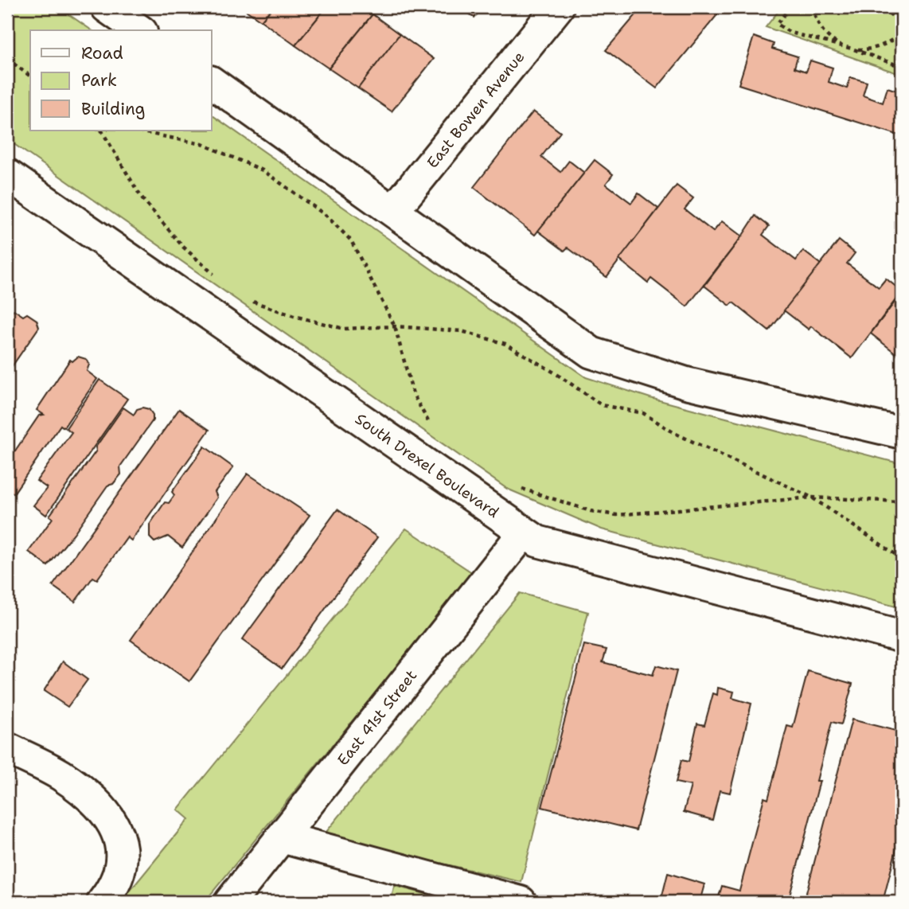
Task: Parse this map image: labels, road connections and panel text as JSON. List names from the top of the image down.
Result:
{
  "streets": {
    "street": ["East Bowen Avenue", "South Drexel Boulevard", "East 41st Street"]
  },
  "crossings": [
    ["South Drexel Boulevard", "East 41st Street"]
  ],
  "legend": ["Road", "Park", "Building"]
}
